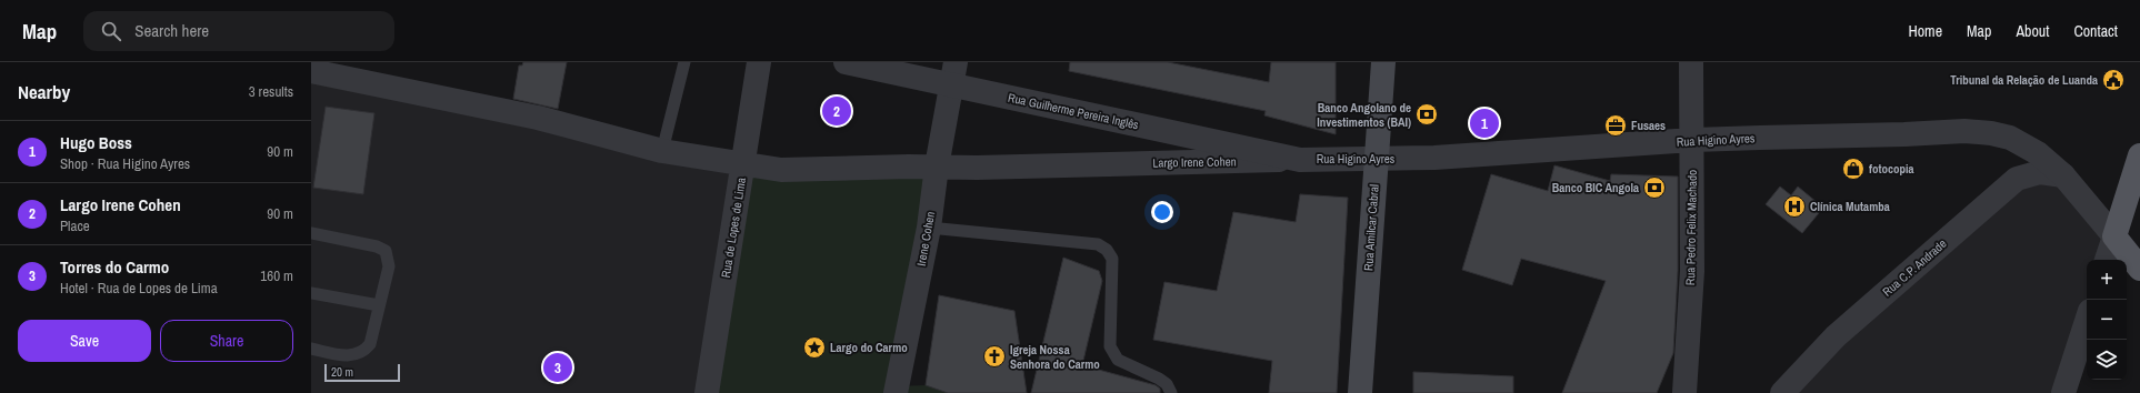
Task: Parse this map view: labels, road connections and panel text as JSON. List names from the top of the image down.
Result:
{
  "streets": {
    "main road": ["Rua Amilcar Cabral"],
    "street": [
      "Rua Guilherme Pereira Inglês",
      "Rua Higino Ayres",
      "Largo Irene Cohen",
      "Rua de Lopes de Lima",
      "Rua Pedro Felix Machado",
      "Irene Cohen",
      "Rua C.P. Andrade"
    ]
  },
  "crossings": [
    ["Rua Guilherme Pereira Inglês", "Rua Higino Ayres"],
    ["Rua Guilherme Pereira Inglês", "Largo Irene Cohen"],
    ["Rua Guilherme Pereira Inglês", "Irene Cohen"],
    ["Rua Higino Ayres", "Largo Irene Cohen"],
    ["Rua Higino Ayres", "Rua Amilcar Cabral"],
    ["Rua Higino Ayres", "Rua Pedro Felix Machado"],
    ["Rua Higino Ayres", "Rua C.P. Andrade"],
    ["Largo Irene Cohen", "Rua de Lopes de Lima"],
    ["Largo Irene Cohen", "Irene Cohen"]
  ],
  "places": {
    "public building": ["Tribunal da Relação de Luanda"],
    "bank": ["Banco Angolano de Investimentos (BAI)", "Banco BIC Angola"],
    "office": ["Fusaes"],
    "shop": ["fotocopia"],
    "hospital": ["Clínica Mutamba"],
    "place": ["Largo do Carmo"],
    "church": ["Igreja Nossa Senhora do Carmo"]
  },
  "scale_bar": "20 m",
  "page": {
    "header": "Map",
    "search": "Search here",
    "nav": [
      "Home",
      "Map",
      "About",
      "Contact"
    ],
    "heading": ["Nearby", "3 results"],
    "pins": ["2", "1", "3"],
    "list": [
      {
        "mark": "1",
        "name": "Hugo Boss",
        "note": "Shop · Rua Higino Ayres",
        "value": "90 m"
      },
      {
        "mark": "2",
        "name": "Largo Irene Cohen",
        "note": "Place",
        "value": "90 m"
      },
      {
        "mark": "3",
        "name": "Torres do Carmo",
        "note": "Hotel · Rua de Lopes de Lima",
        "value": "160 m"
      }
    ],
    "map_buttons": ["+", "−"],
    "buttons": ["Save", "Share"],
    "scale": "20 m"
  }
}
